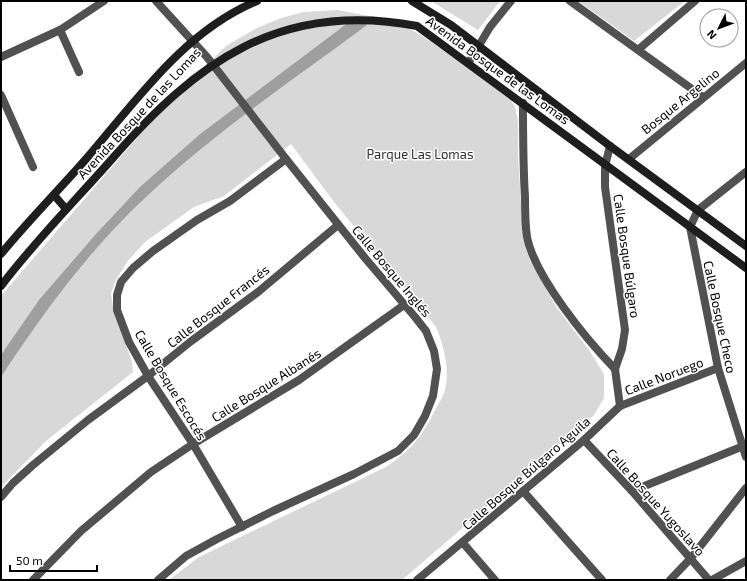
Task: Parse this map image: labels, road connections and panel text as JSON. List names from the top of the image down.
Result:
{
  "streets": {
    "street": [
      "Avenida Bosque de las Lomas",
      "Bosque Argelino",
      "Calle Bosque Búlgaro",
      "Calle Bosque Inglés",
      "Calle Bosque Francés",
      "Calle Bosque Checo",
      "Calle Noruego",
      "Calle Bosque Escocés",
      "Calle Bosque Albanés",
      "Calle Bosque Búlgaro Aguila",
      "Calle Bosque Yugoslavo"
    ]
  },
  "crossings": [
    ["Avenida Bosque de las Lomas", "Bosque Argelino"],
    ["Avenida Bosque de las Lomas", "Calle Bosque Búlgaro"],
    ["Avenida Bosque de las Lomas", "Calle Bosque Inglés"],
    ["Avenida Bosque de las Lomas", "Calle Bosque Checo"],
    ["Calle Bosque Inglés", "Calle Bosque Francés"],
    ["Calle Bosque Inglés", "Calle Bosque Escocés"],
    ["Calle Bosque Inglés", "Calle Bosque Albanés"],
    ["Calle Bosque Francés", "Calle Bosque Escocés"],
    ["Calle Bosque Checo", "Calle Noruego"],
    ["Calle Noruego", "Calle Bosque Búlgaro Aguila"],
    ["Calle Bosque Escocés", "Calle Bosque Albanés"],
    ["Calle Bosque Búlgaro Aguila", "Calle Bosque Yugoslavo"]
  ],
  "parks": ["Parque Las Lomas"],
  "scale_bar": "50 m",
  "north": "bottom left"
}
